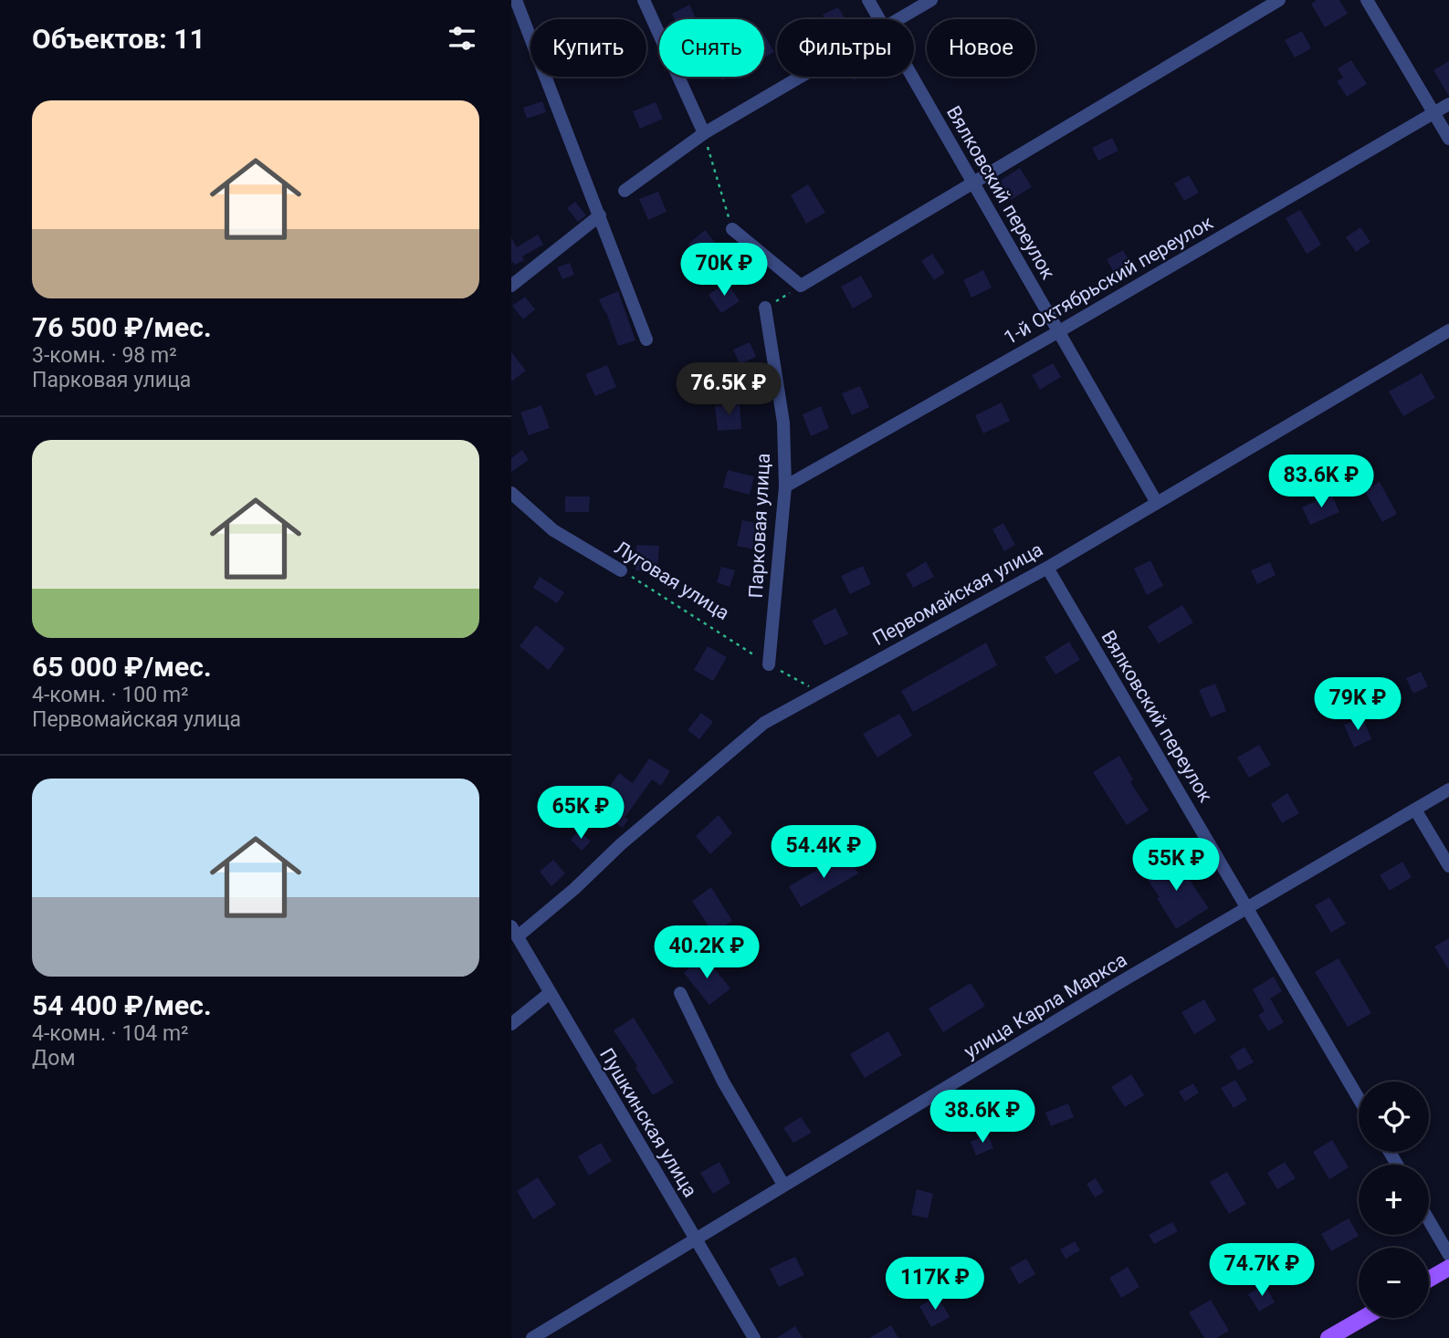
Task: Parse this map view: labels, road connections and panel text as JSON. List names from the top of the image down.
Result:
{
  "streets": {
    "street": [
      "Вялковский переулок",
      "1-й Октябрьский переулок",
      "Парковая улица",
      "Луговая улица",
      "Первомайская улица",
      "улица Карла Маркса",
      "Пушкинская улица"
    ]
  },
  "crossings": [
    ["Вялковский переулок", "1-й Октябрьский переулок"],
    ["Вялковский переулок", "Первомайская улица"],
    ["Вялковский переулок", "улица Карла Маркса"],
    ["1-й Октябрьский переулок", "Парковая улица"],
    ["Парковая улица", "Луговая улица"],
    ["Луговая улица", "Первомайская улица"],
    ["Первомайская улица", "Пушкинская улица"],
    ["улица Карла Маркса", "Пушкинская улица"]
  ],
  "page": {
    "heading": "Объектов: 11",
    "chip": [
      "Купить",
      "Снять",
      "Фильтры",
      "Новое"
    ],
    "list": [
      {
        "name": "76 500 ₽/мес.",
        "note": "3-комн. · 98 m² · Парковая улица"
      },
      {
        "name": "65 000 ₽/мес.",
        "note": "4-комн. · 100 m² · Первомайская улица"
      },
      {
        "name": "54 400 ₽/мес.",
        "note": "4-комн. · 104 m² · Дом"
      }
    ],
    "price": [
      "70K ₽",
      "76.5K ₽",
      "83.6K ₽",
      "79K ₽",
      "65K ₽",
      "54.4K ₽",
      "55K ₽",
      "40.2K ₽",
      "38.6K ₽",
      "74.7K ₽",
      "117K ₽"
    ],
    "map_buttons": ["+", "−"]
  }
}
